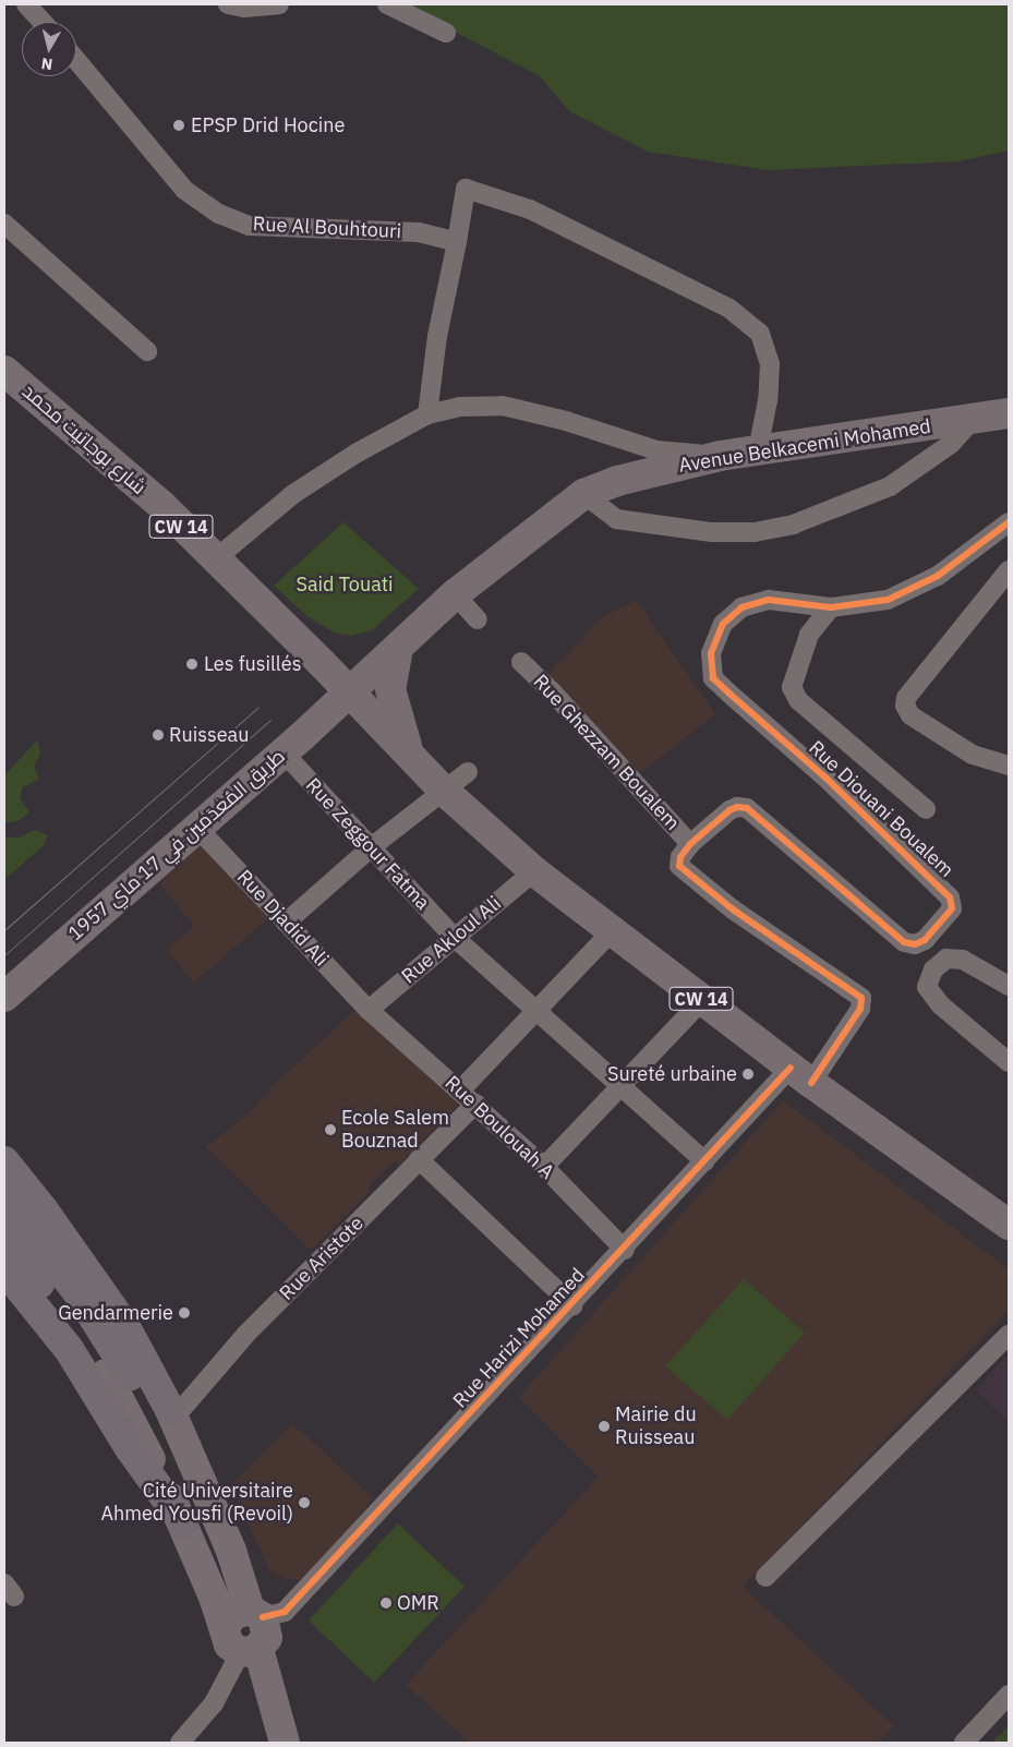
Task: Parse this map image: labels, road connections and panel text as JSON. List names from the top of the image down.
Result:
{
  "streets": {
    "main road": [
      "شارع بوجاتيت محمد",
      "Avenue Belkacemi Mohamed",
      "CW 14",
      "طريق المُعدَمين في 17 ماي 1957"
    ],
    "street": [
      "Rue Al Bouhtouri",
      "Rue Ghezzam Boualem",
      "Rue Diouani Boualem",
      "Rue Zeggour Fatma",
      "Rue Djadid Ali",
      "Rue Akloul Ali",
      "Rue Boulouah A",
      "Rue Aristote",
      "Rue Harizi Mohamed"
    ]
  },
  "crossings": [
    ["شارع بوجاتيت محمد", "CW 14"],
    ["شارع بوجاتيت محمد", "طريق المُعدَمين في 17 ماي 1957"],
    ["Avenue Belkacemi Mohamed", "طريق المُعدَمين في 17 ماي 1957"],
    ["CW 14", "Rue Diouani Boualem"],
    ["CW 14", "طريق المُعدَمين في 17 ماي 1957"],
    ["CW 14", "Rue Akloul Ali"],
    ["CW 14", "Rue Harizi Mohamed"],
    ["Rue Ghezzam Boualem", "Rue Diouani Boualem"],
    ["Rue Diouani Boualem", "Rue Harizi Mohamed"],
    ["Rue Zeggour Fatma", "طريق المُعدَمين في 17 ماي 1957"],
    ["Rue Zeggour Fatma", "Rue Akloul Ali"],
    ["Rue Zeggour Fatma", "Rue Harizi Mohamed"],
    ["طريق المُعدَمين في 17 ماي 1957", "Rue Djadid Ali"],
    ["Rue Djadid Ali", "Rue Akloul Ali"],
    ["Rue Djadid Ali", "Rue Boulouah A"],
    ["Rue Akloul Ali", "Rue Boulouah A"],
    ["Rue Boulouah A", "Rue Aristote"],
    ["Rue Boulouah A", "Rue Harizi Mohamed"]
  ],
  "parks": ["Said Touati"],
  "places": [
    "EPSP Drid Hocine",
    "Les fusillés",
    "Ruisseau",
    "Sureté urbaine",
    "Ecole Salem Bouznad",
    "Gendarmerie",
    "Mairie du Ruisseau",
    "Cité Universitaire Ahmed Yousfi (Revoil)",
    "OMR"
  ],
  "north": "bottom"
}
